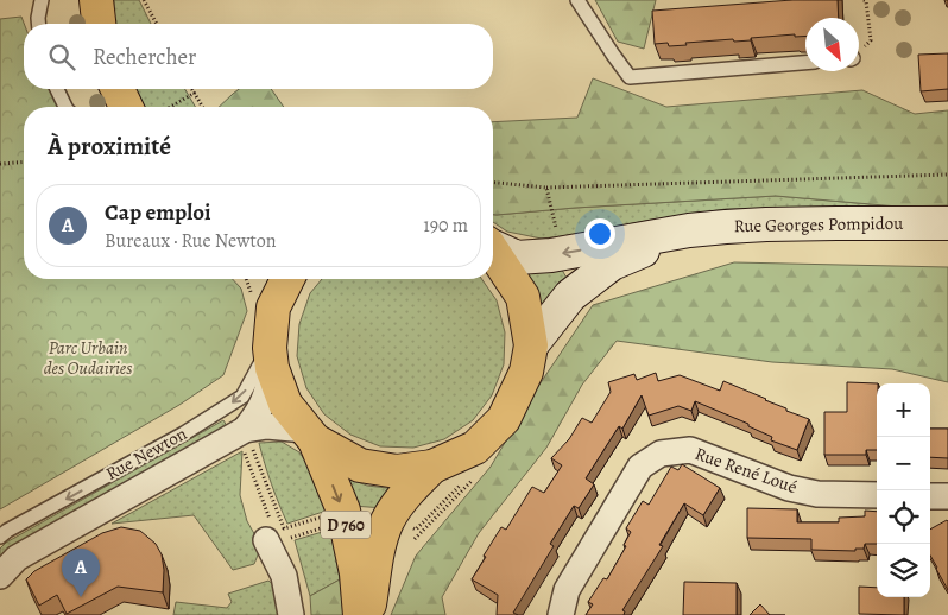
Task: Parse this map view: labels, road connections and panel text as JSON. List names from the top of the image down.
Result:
{
  "streets": {
    "main road": ["Rue Georges Pompidou", "D 760"],
    "street": ["Rue Newton", "Rue René Loué"]
  },
  "crossings": [
    ["Rue Newton", "D 760"]
  ],
  "parks": ["Parc Urbain des Oudairies"],
  "north": "bottom right",
  "page": {
    "search": "Rechercher",
    "heading": "À proximité",
    "list": [
      {
        "mark": "A",
        "name": "Cap emploi",
        "note": "Bureaux · Rue Newton",
        "value": "190 m"
      }
    ],
    "map_buttons": ["+", "−"],
    "pins": "A"
  }
}
